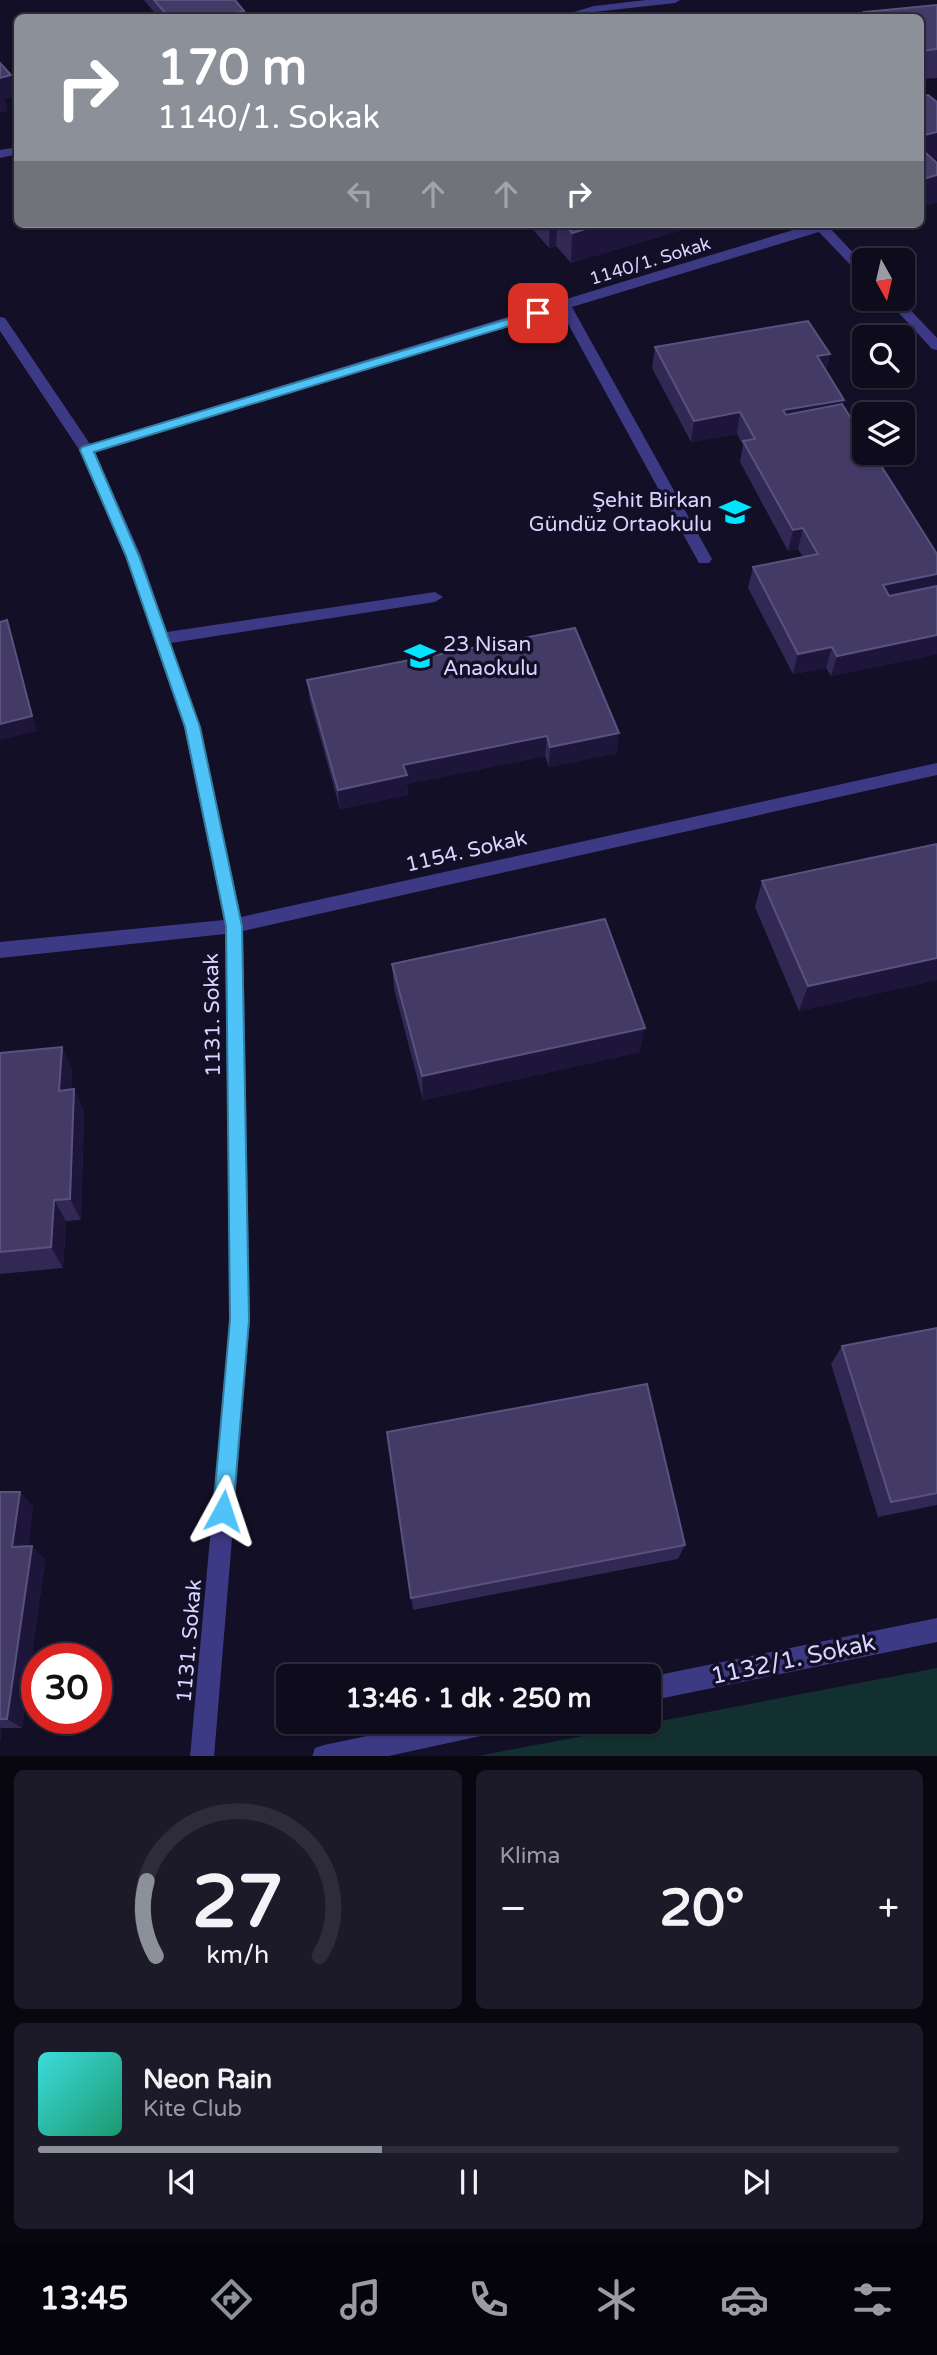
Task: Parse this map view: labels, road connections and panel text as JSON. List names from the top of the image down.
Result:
{
  "streets": {
    "street": [
      "1140/1. Sokak",
      "1154. Sokak",
      "1131. Sokak",
      "1132/1. Sokak"
    ]
  },
  "crossings": [
    ["1140/1. Sokak", "1131. Sokak"],
    ["1154. Sokak", "1131. Sokak"]
  ],
  "places": {
    "school or university": ["Şehit Birkan Gündüz Ortaokulu", "23 Nisan Anaokulu"]
  },
  "north": "bottom",
  "page": {
    "turn": ["170 m", "1140/1. Sokak"],
    "limit": "30",
    "trip": "13:46 · 1 dk · 250 m",
    "tile": "Klima",
    "heat": ["−", "20°", "+"],
    "song": ["Neon Rain", "Kite Club"],
    "tabs": "13:45",
    "gauge": ["27", "km/h"]
  }
}
